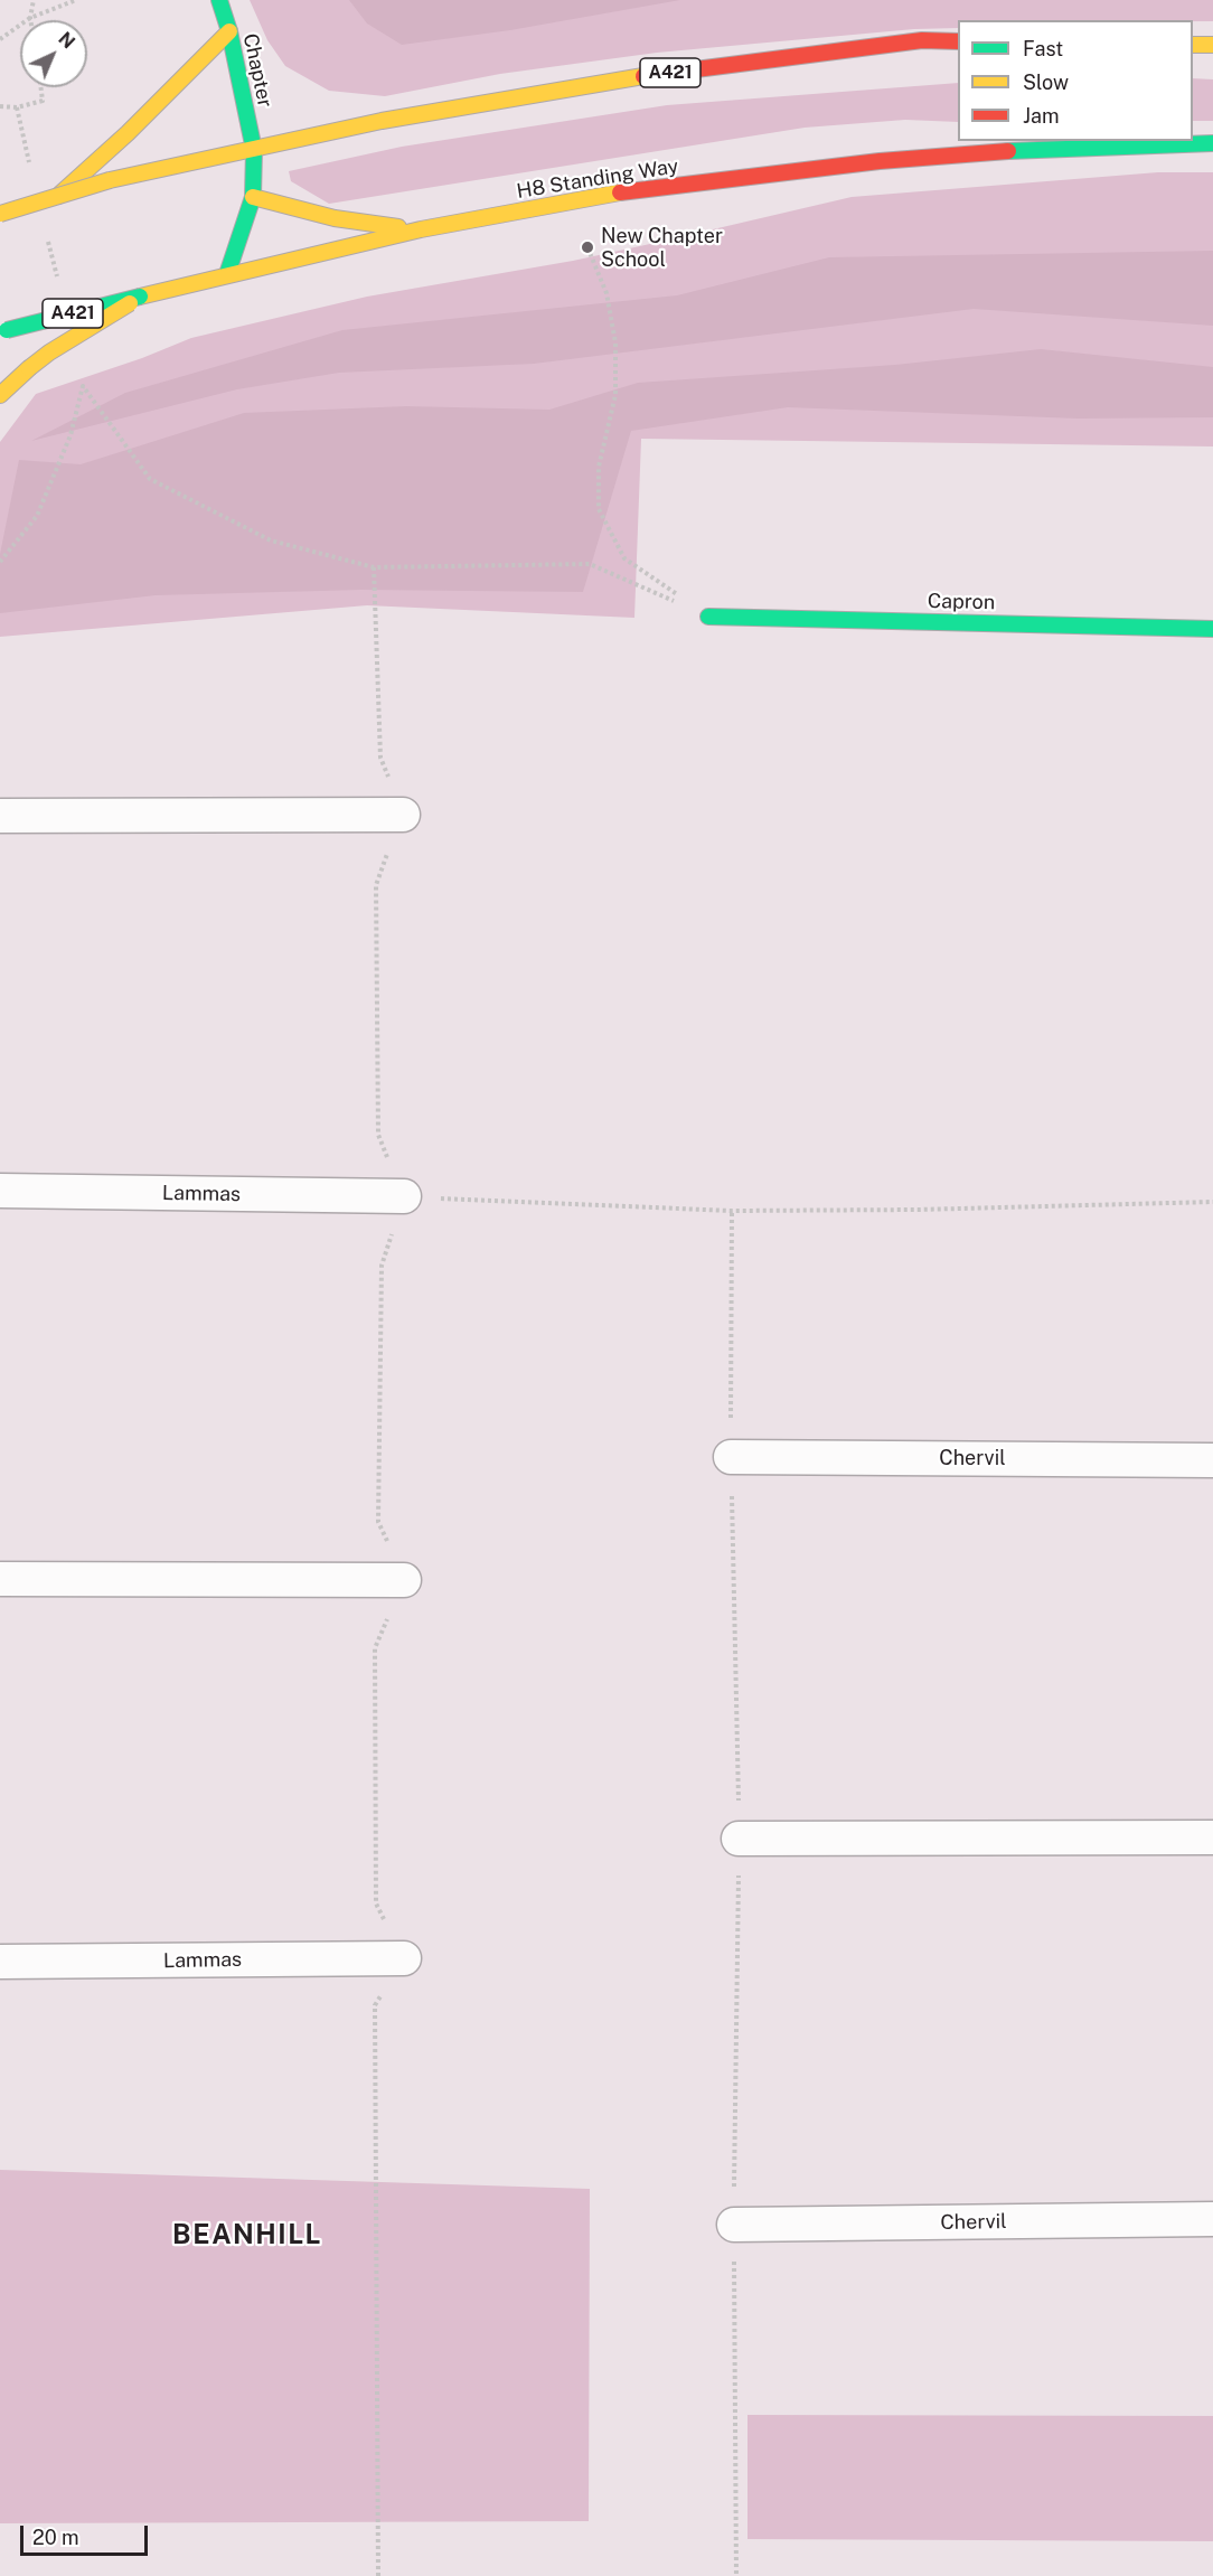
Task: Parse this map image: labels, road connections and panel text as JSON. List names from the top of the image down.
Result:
{
  "streets": {
    "main road": [
      "Chapter",
      "A421",
      "H8 Standing Way",
      "Capron"
    ],
    "street": ["Lammas", "Chervil"]
  },
  "crossings": [
    ["Chapter", "A421"],
    ["Chapter", "H8 Standing Way"]
  ],
  "districts": ["BEANHILL"],
  "places": ["New Chapter School"],
  "legend": ["Fast", "Slow", "Jam"],
  "scale_bar": "20 m",
  "north": "top right"
}
